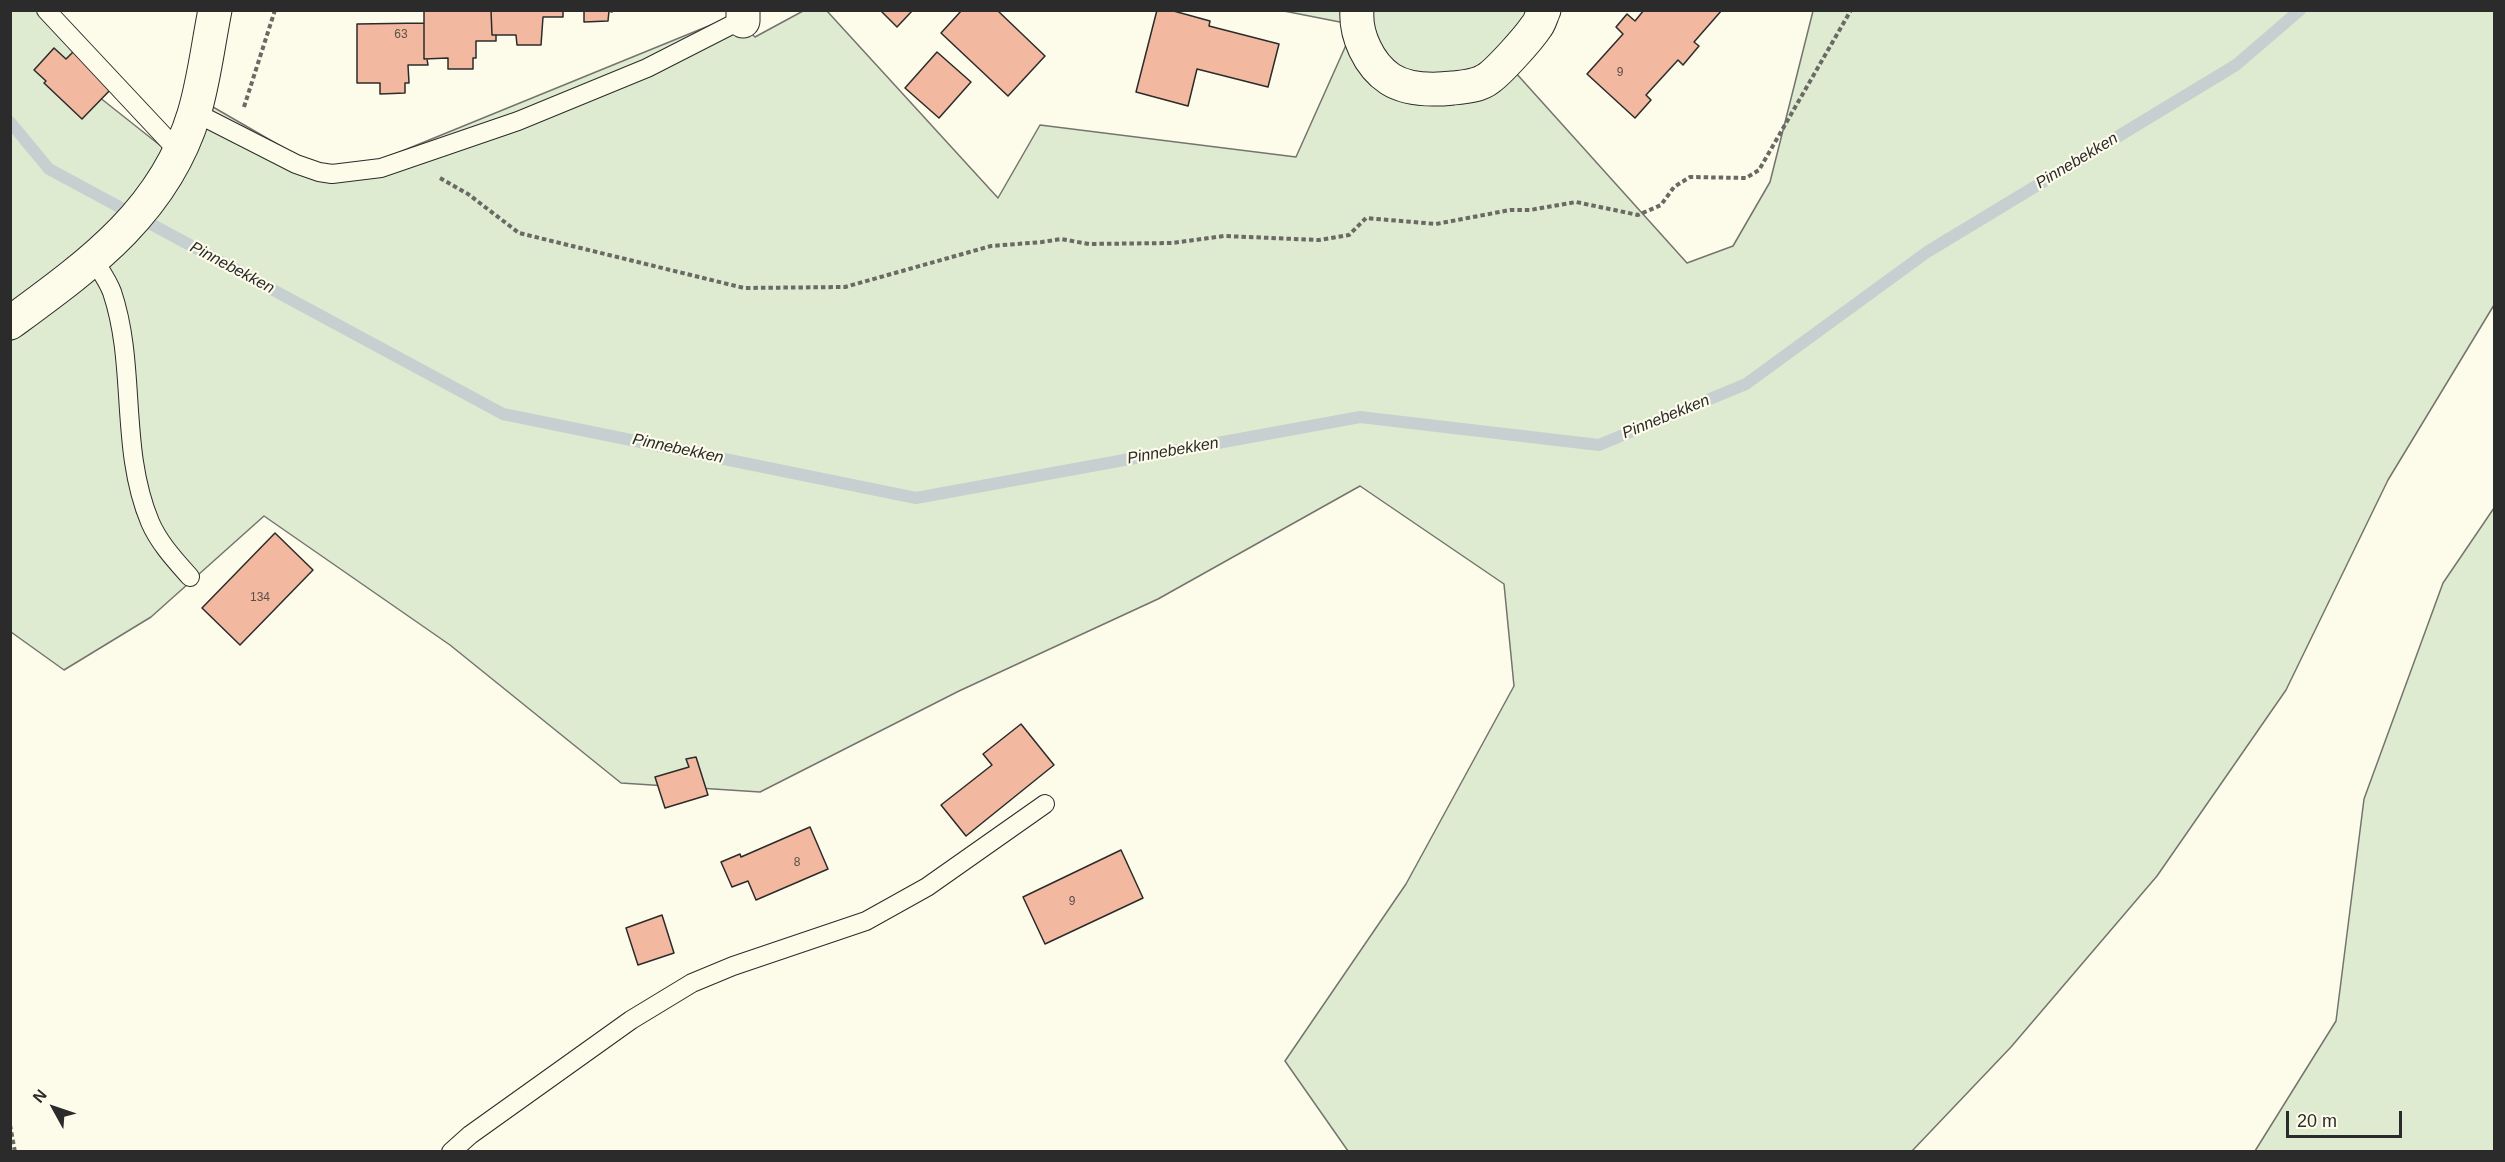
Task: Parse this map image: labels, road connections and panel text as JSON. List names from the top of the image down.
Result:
{
  "water": ["Pinnebekken"],
  "house_numbers": [
    "63",
    "9",
    "134",
    "8",
    "9"
  ],
  "scale_bar": "20 m",
  "north": "top left"
}
